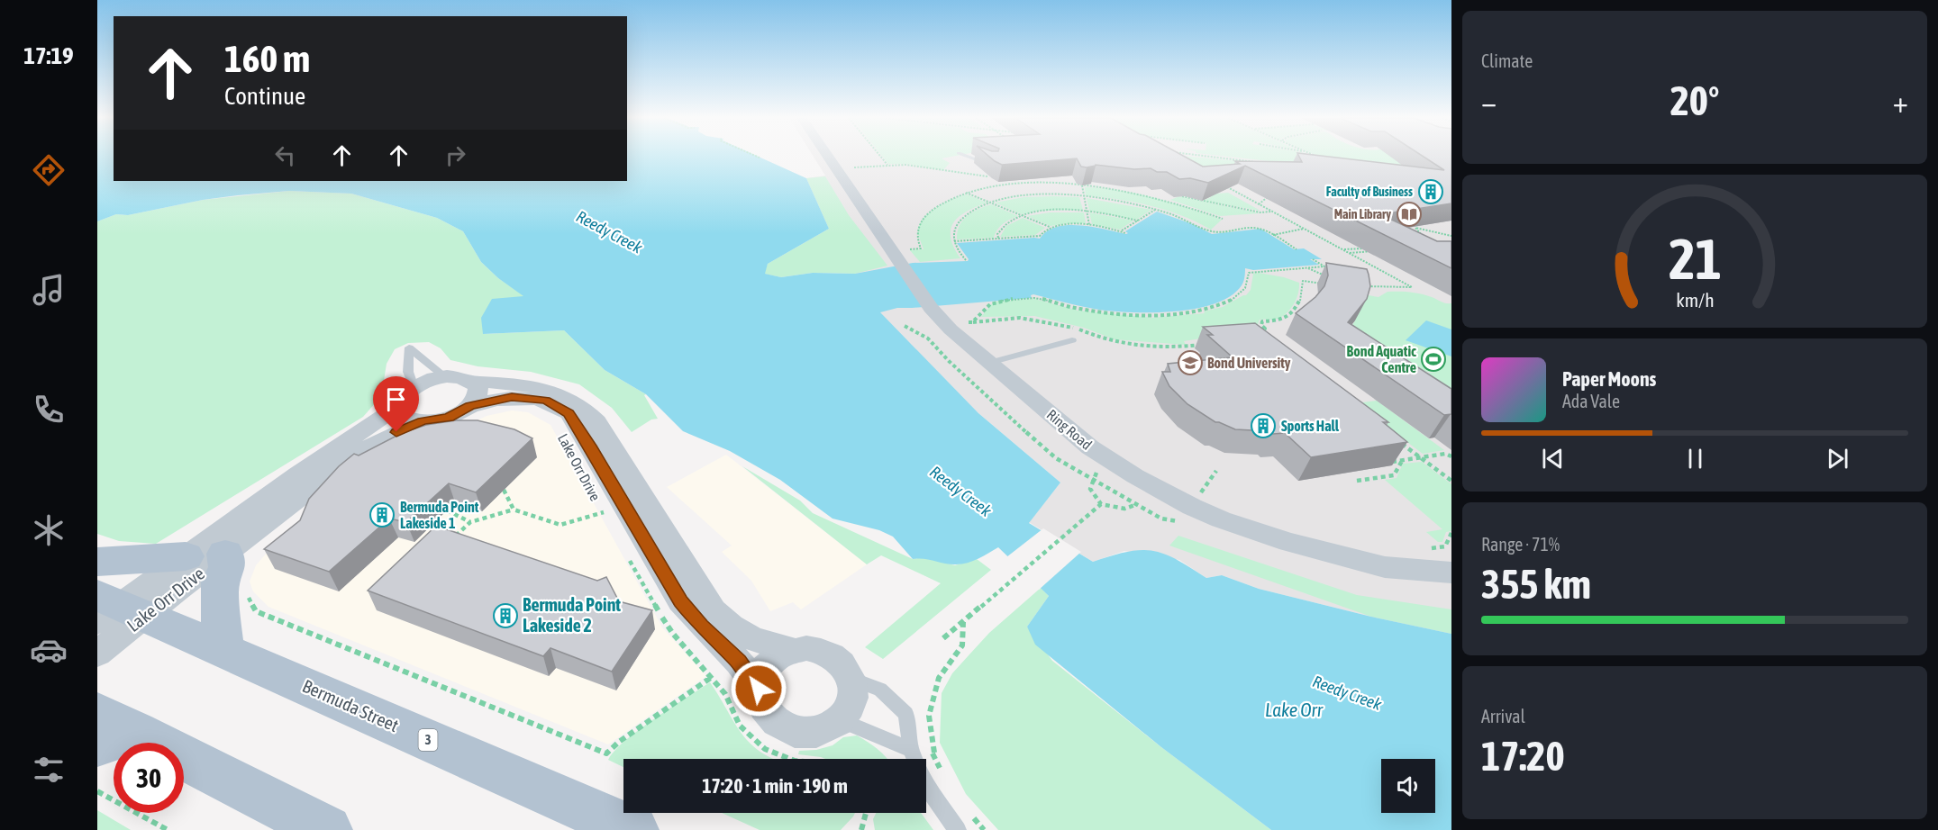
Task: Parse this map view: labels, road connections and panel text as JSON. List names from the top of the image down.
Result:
{
  "streets": {
    "main road": ["Bermuda Street", "3"],
    "street": ["Ring Road", "Lake Orr Drive"]
  },
  "crossings": [
    ["Lake Orr Drive", "Bermuda Street"]
  ],
  "water": ["Reedy Creek", "Lake Orr"],
  "places": {
    "building": [
      "Faculty of Business",
      "Sports Hall",
      "Bermuda Point Lakeside 1",
      "Bermuda Point Lakeside 2"
    ],
    "library": ["Main Library"],
    "sports": ["Bond Aquatic Centre"],
    "school or university": ["Bond University"]
  },
  "page": {
    "tabs": "17:19",
    "tile": [
      "Climate",
      ["Range · 71%", "355 km"],
      ["Arrival", "17:20"]
    ],
    "turn": ["160 m", "Continue"],
    "heat": ["−", "20°", "+"],
    "song": ["Paper Moons", "Ada Vale"],
    "limit": "30",
    "trip": "17:20 · 1 min · 190 m",
    "gauge": ["21", "km/h"]
  }
}
